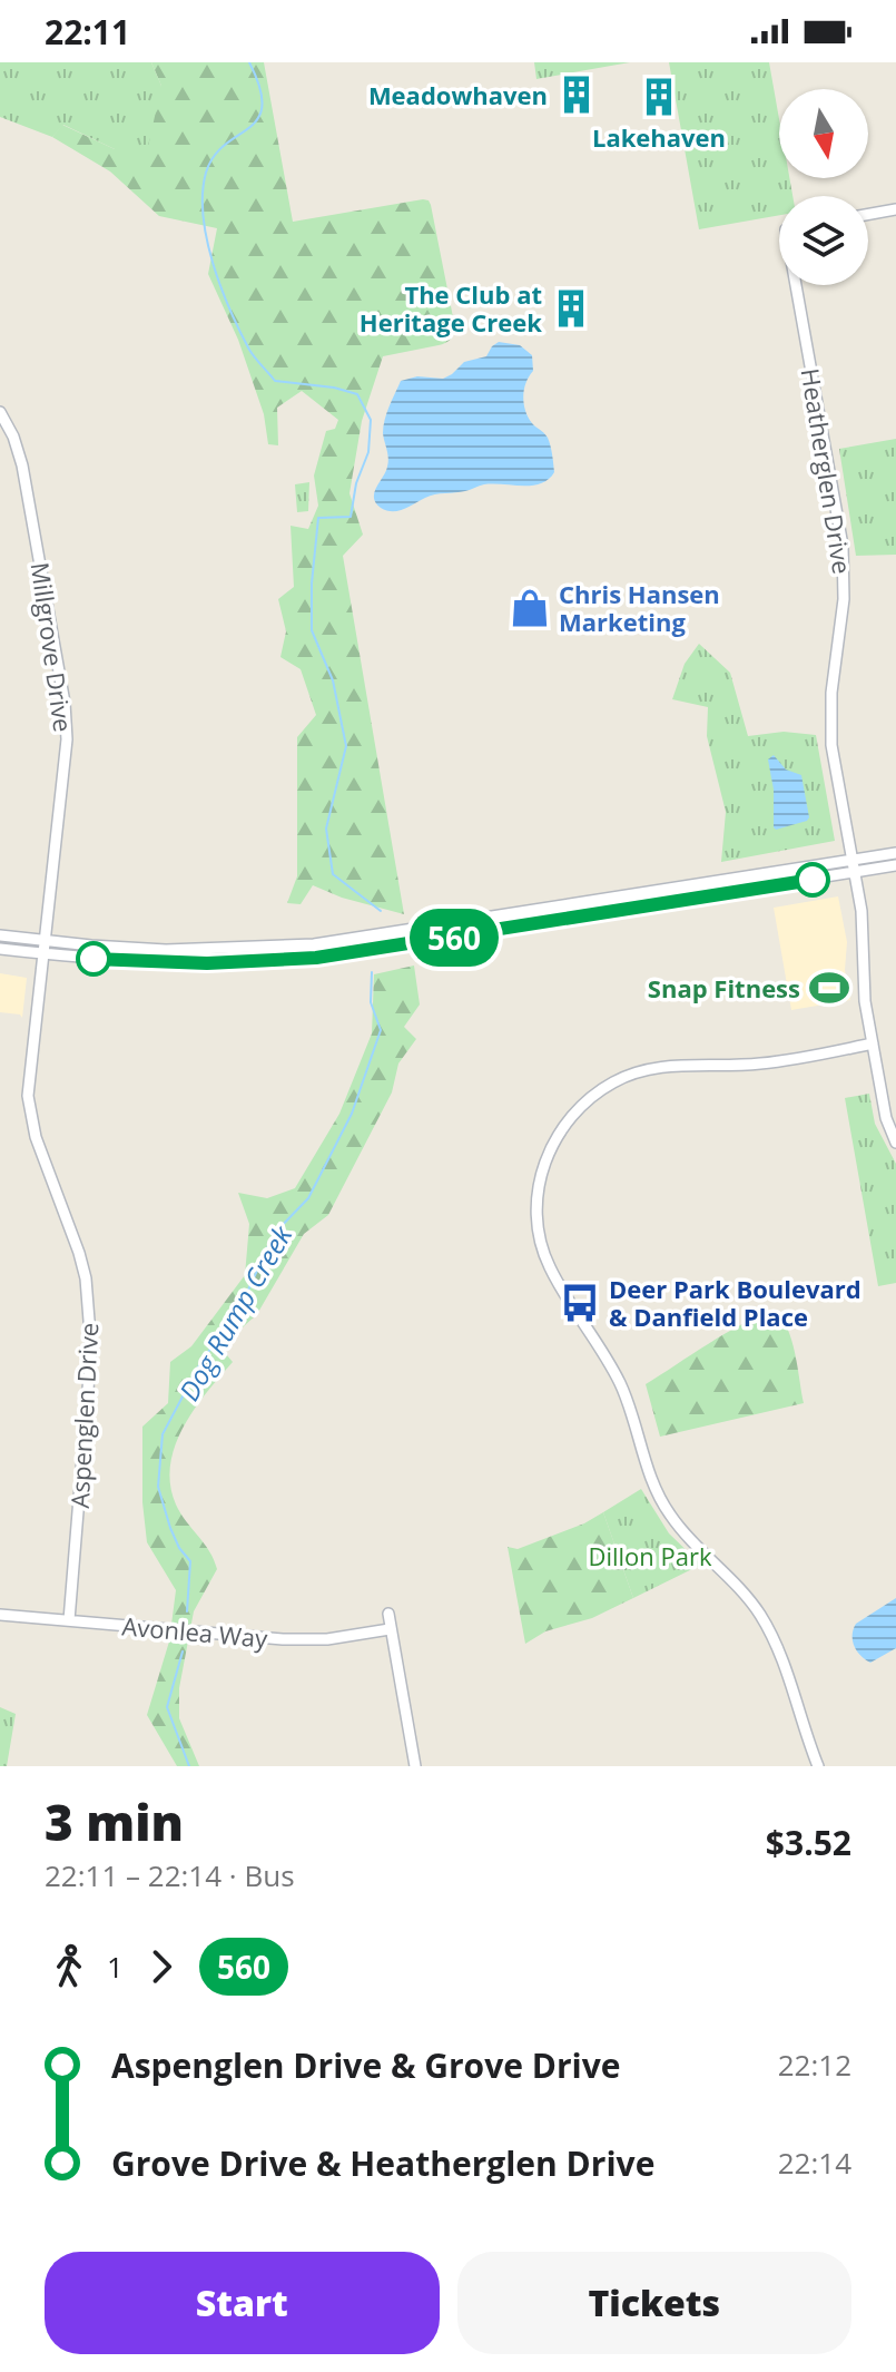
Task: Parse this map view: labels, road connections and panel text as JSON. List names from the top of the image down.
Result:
{
  "streets": {
    "street": [
      "Heatherglen Drive",
      "Millgrove Drive",
      "Aspenglen Drive",
      "Avonlea Way"
    ]
  },
  "crossings": [
    ["Millgrove Drive", "Aspenglen Drive"],
    ["Aspenglen Drive", "Avonlea Way"]
  ],
  "water": ["Dog Rump Creek"],
  "parks": ["Dillon Park"],
  "places": {
    "building": ["Meadowhaven", "Lakehaven", "The Club at Heritage Creek"],
    "shop": ["Chris Hansen Marketing"],
    "sports": ["Snap Fitness"],
    "bus stop": ["Deer Park Boulevard & Danfield Place"]
  },
  "lines": ["bus line 560"],
  "north": "bottom",
  "page": {
    "status": "22:11",
    "on_map": "560",
    "heading": ["3 min", "22:11 – 22:14 · Bus", "$3.52"],
    "legs": ["1", "560"],
    "list": [
      {
        "name": "Aspenglen Drive & Grove Drive",
        "value": "22:12"
      },
      {
        "name": "Grove Drive & Heatherglen Drive",
        "value": "22:14"
      }
    ],
    "buttons": ["Start", "Tickets"]
  }
}
